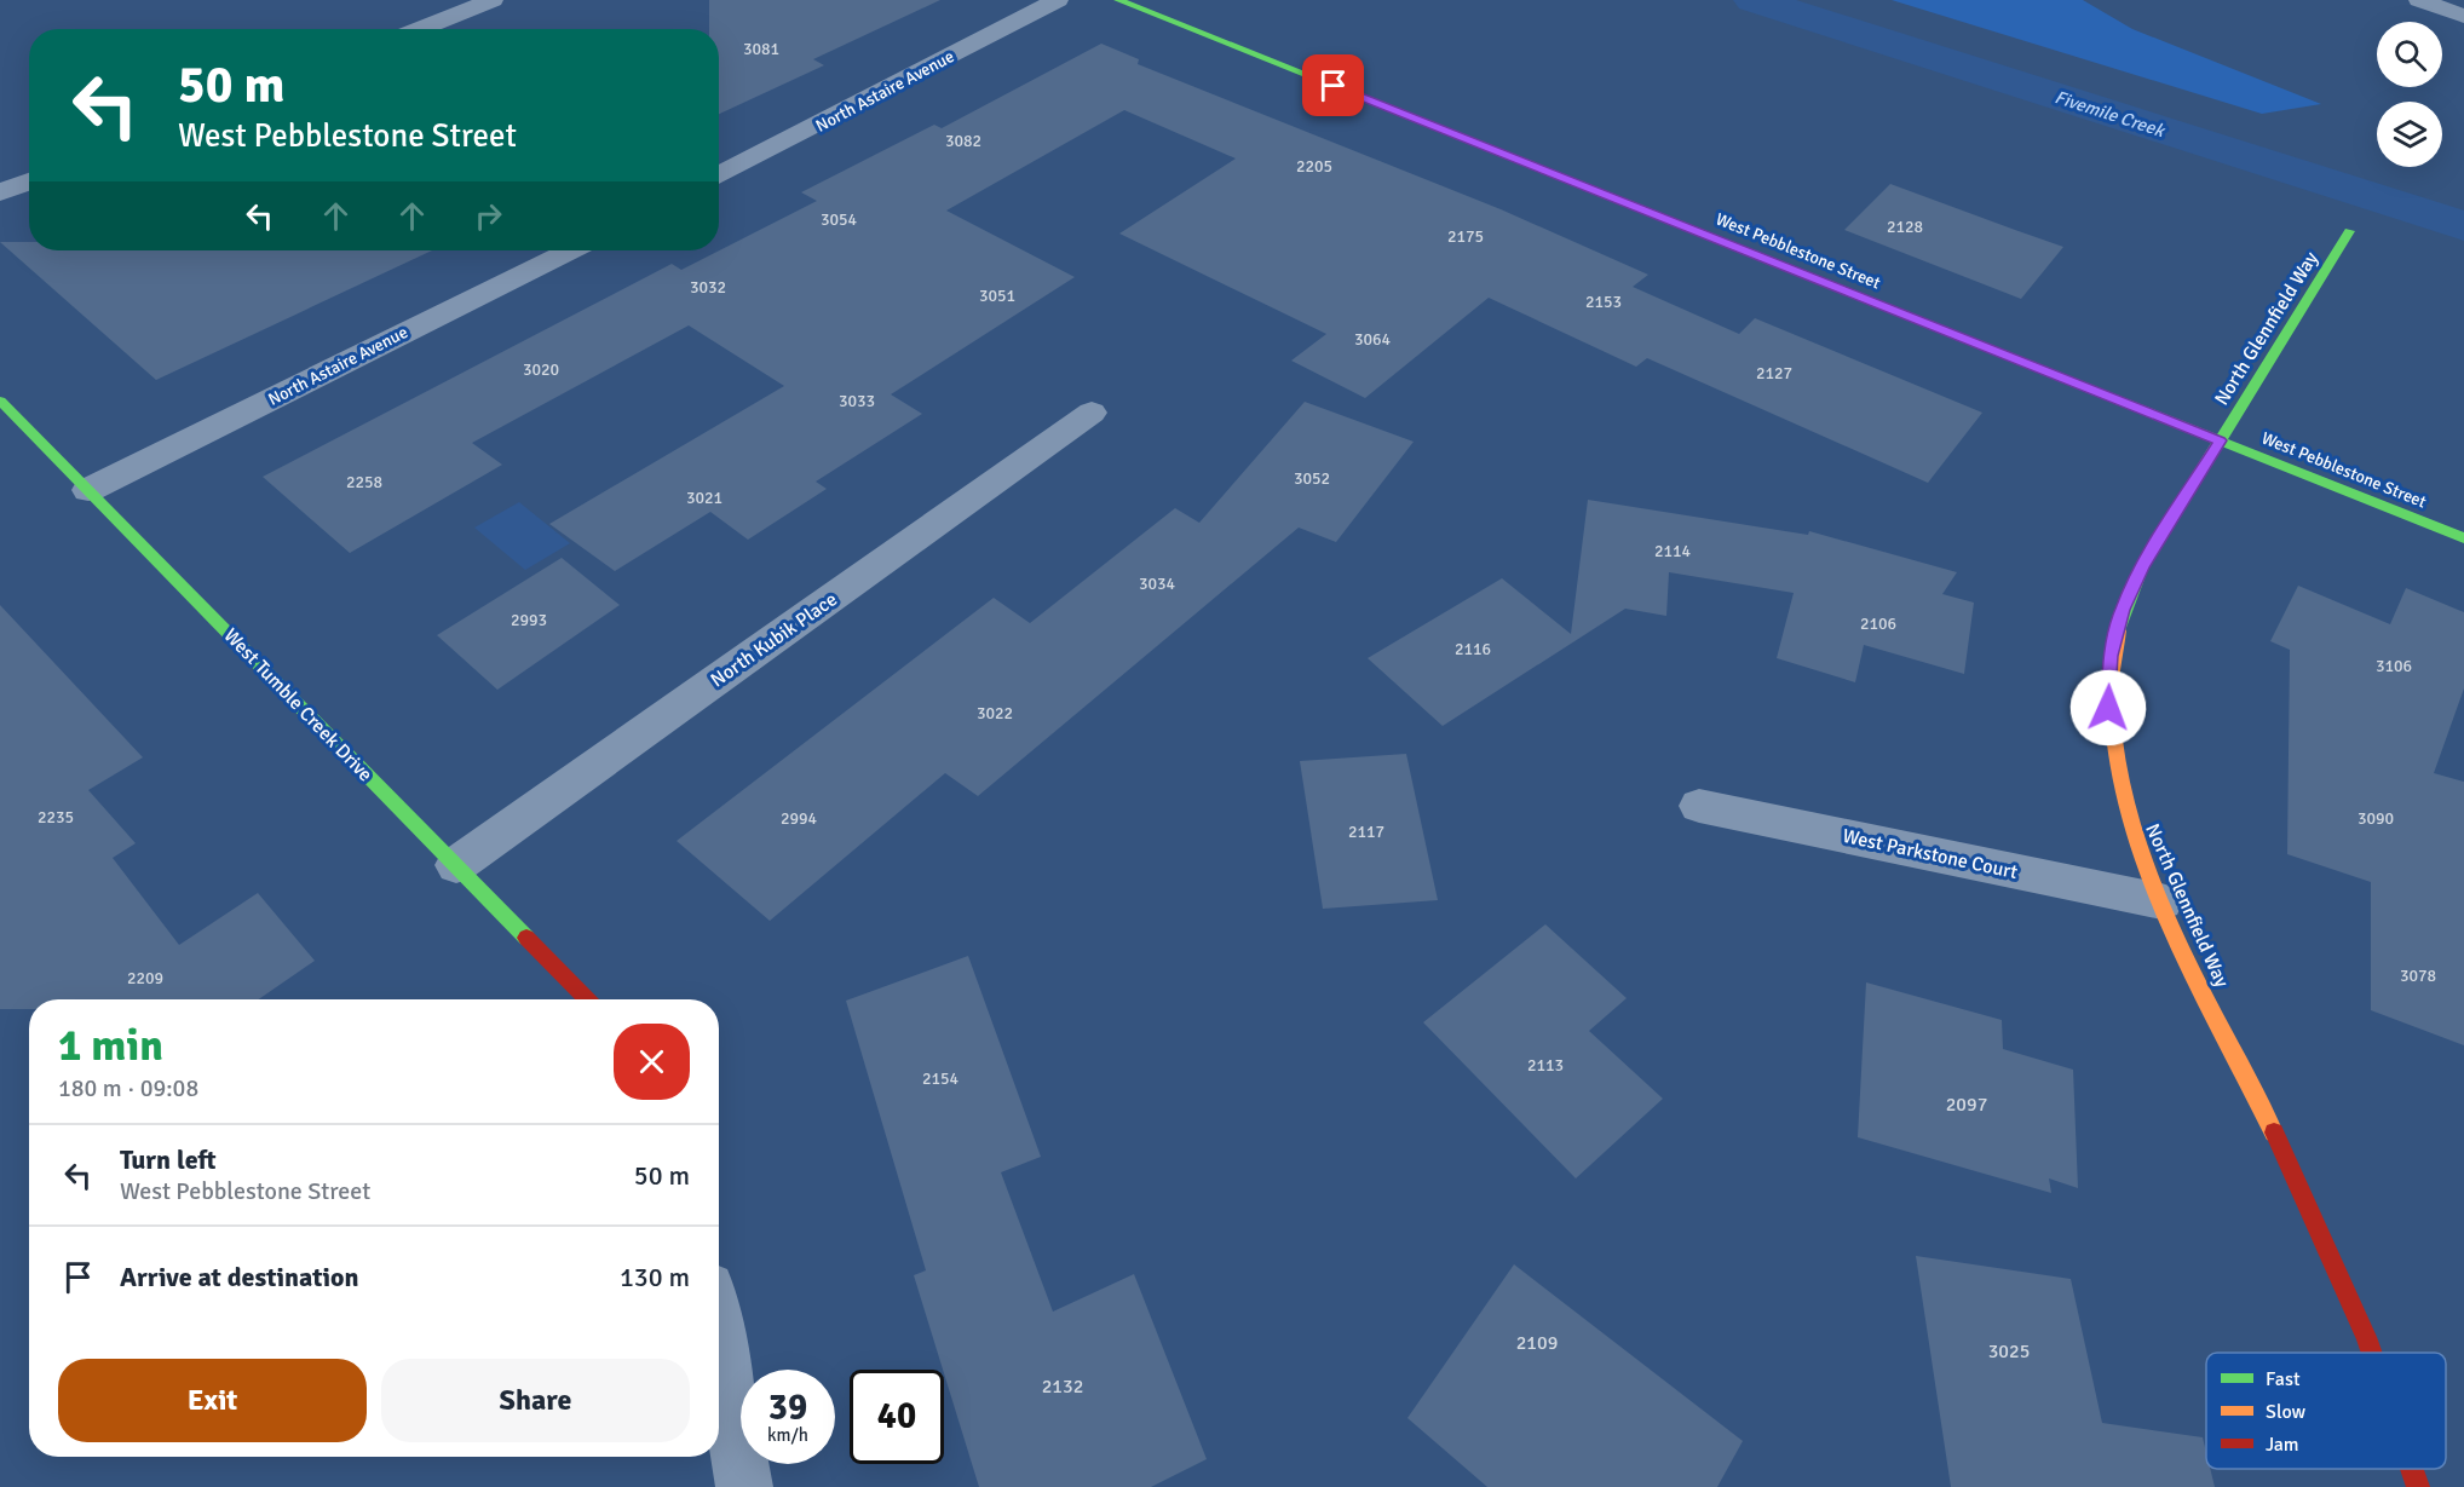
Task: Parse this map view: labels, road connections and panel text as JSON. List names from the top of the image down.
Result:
{
  "streets": {
    "street": [
      "North Astaire Avenue",
      "West Pebblestone Street",
      "North Glennfield Way",
      "North Kubik Place",
      "West Tumble Creek Drive",
      "West Parkstone Court"
    ]
  },
  "crossings": [
    ["North Astaire Avenue", "West Tumble Creek Drive"],
    ["West Pebblestone Street", "North Glennfield Way"],
    ["North Glennfield Way", "West Parkstone Court"],
    ["North Kubik Place", "West Tumble Creek Drive"]
  ],
  "water": ["Fivemile Creek"],
  "house_numbers": [
    "3081",
    "3082",
    "2205",
    "3054",
    "2128",
    "2175",
    "3032",
    "3051",
    "2153",
    "3064",
    "3020",
    "2127",
    "3033",
    "3052",
    "2258",
    "3021",
    "2114",
    "3034",
    "2993",
    "2106",
    "2116",
    "3106",
    "3022",
    "2235",
    "2994",
    "3090",
    "2117",
    "3078",
    "2209",
    "2113",
    "2154",
    "2097",
    "2109",
    "3025",
    "2132"
  ],
  "legend": ["Fast", "Slow", "Jam"],
  "page": {
    "turn": ["50 m", "West Pebblestone Street"],
    "heading": ["1 min", "180 m · 09:08"],
    "list": [
      {
        "name": "Turn left",
        "note": "West Pebblestone Street",
        "value": "50 m"
      },
      {
        "name": "Arrive at destination",
        "value": "130 m"
      }
    ],
    "buttons": ["Exit", "Share"],
    "speed": "39 km/h",
    "limit": "40"
  }
}
